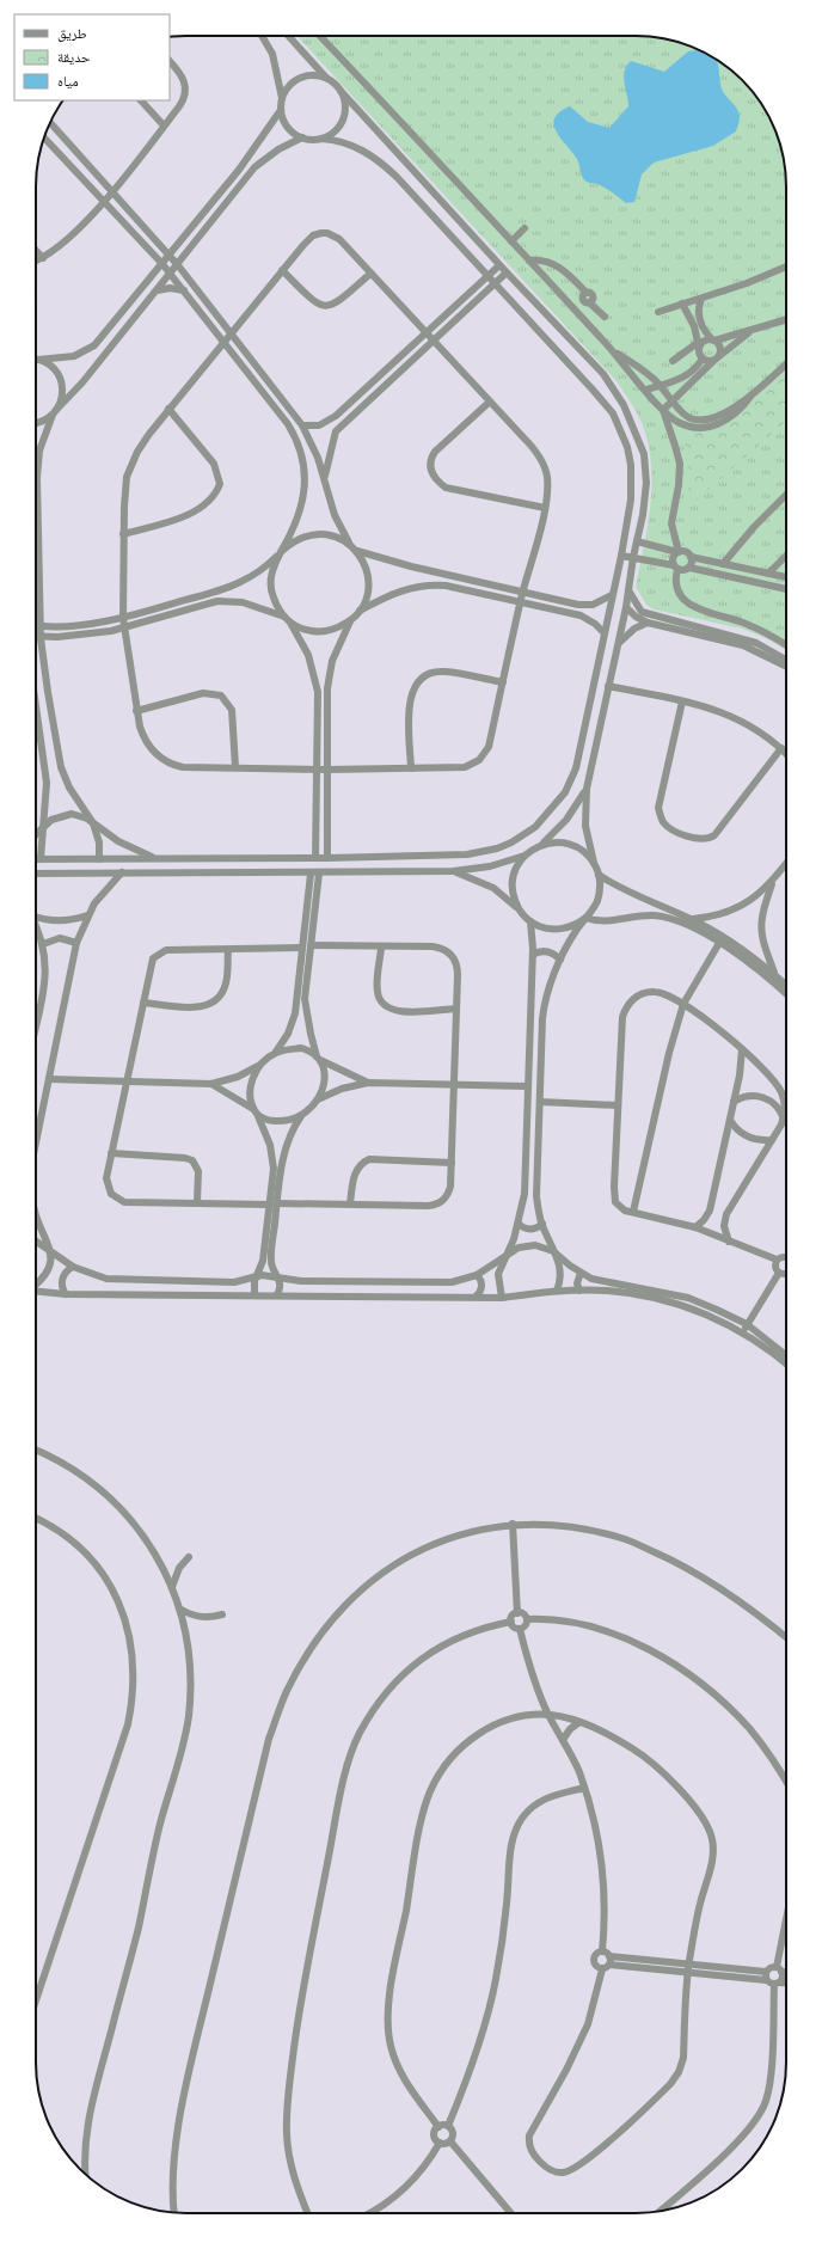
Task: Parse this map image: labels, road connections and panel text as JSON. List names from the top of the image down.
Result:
{
  "legend": ["طريق", "حديقة", "مياه"]
}
